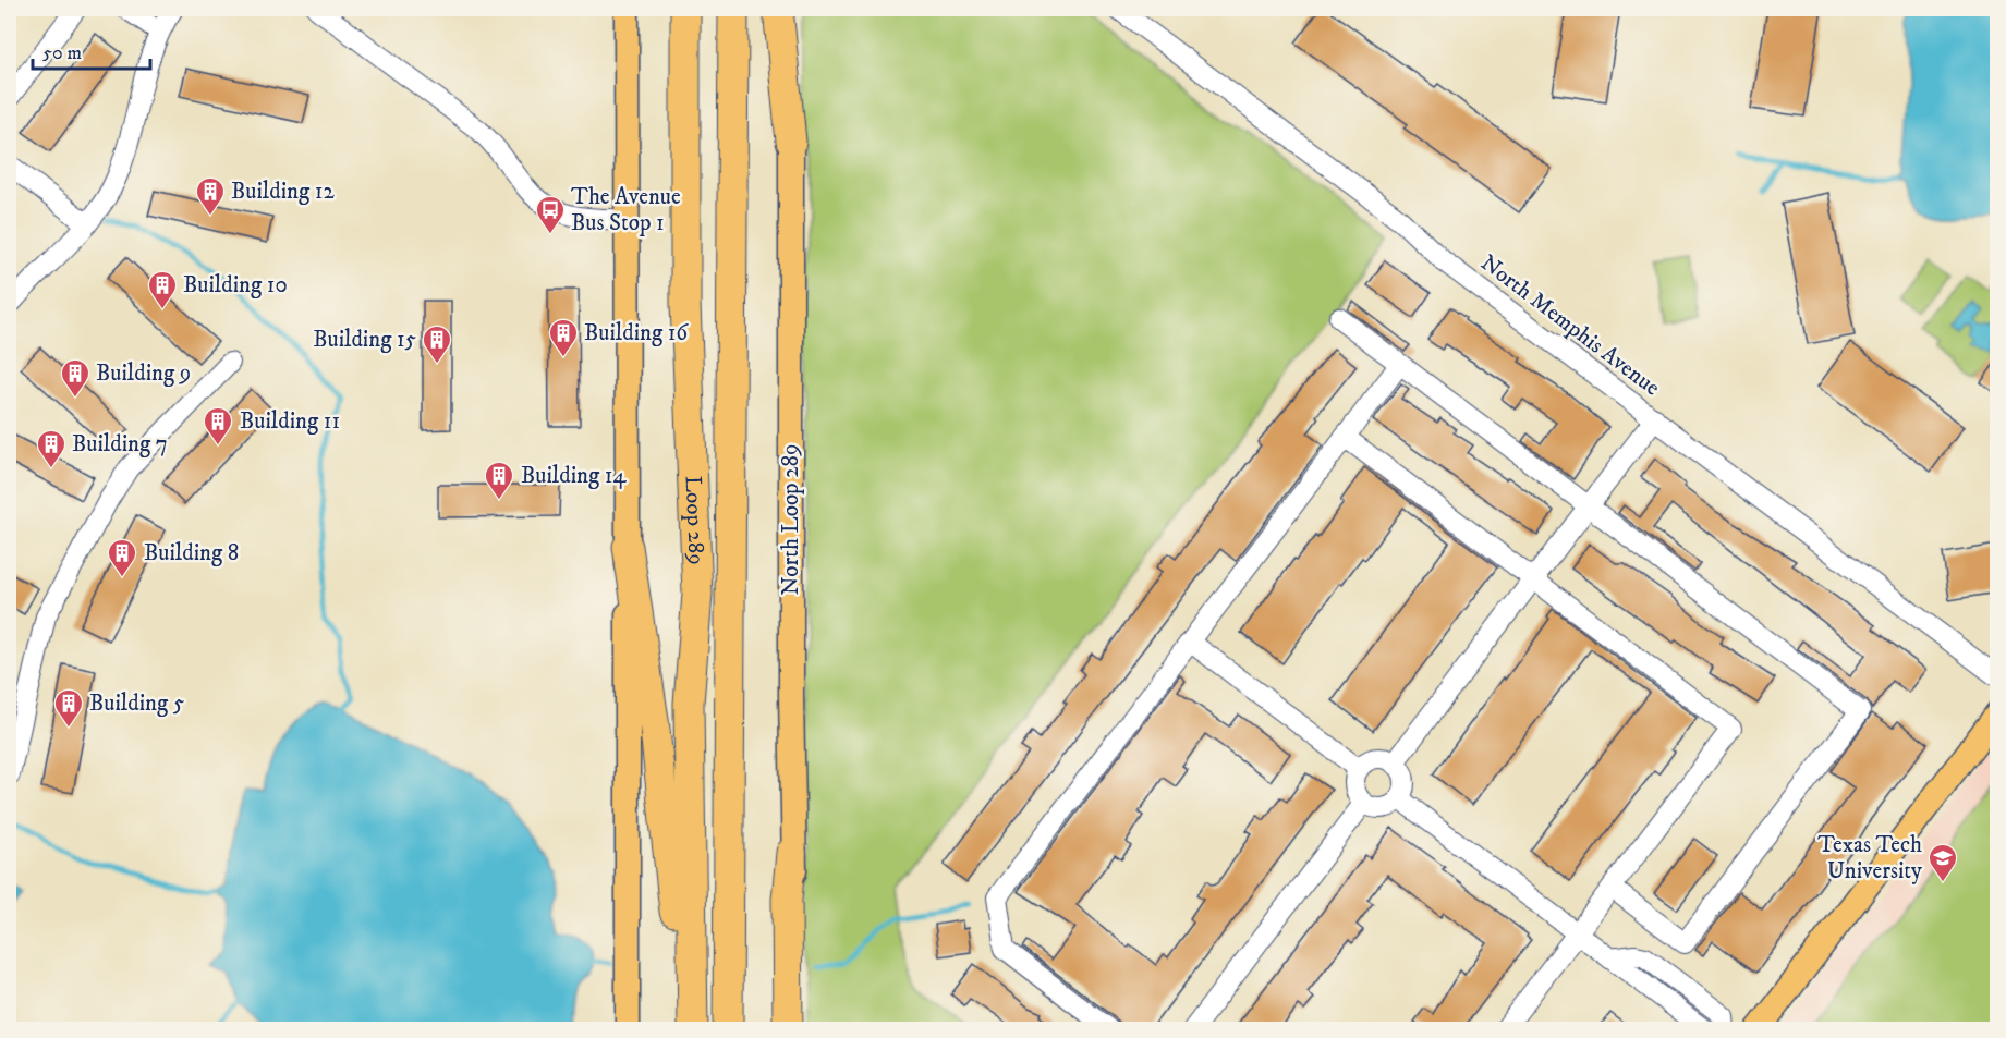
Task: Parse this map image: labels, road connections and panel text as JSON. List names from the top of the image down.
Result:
{
  "streets": {
    "highway": ["Loop 289"],
    "main road": ["North Loop 289"],
    "street": ["North Memphis Avenue"]
  },
  "places": {
    "building": [
      "Building 12",
      "Building 10",
      "Building 16",
      "Building 15",
      "Building 9",
      "Building 11",
      "Building 7",
      "Building 14",
      "Building 8",
      "Building 5"
    ],
    "bus stop": ["The Avenue Bus Stop 1"],
    "school or university": ["Texas Tech University"]
  },
  "scale_bar": "50 m"
}
